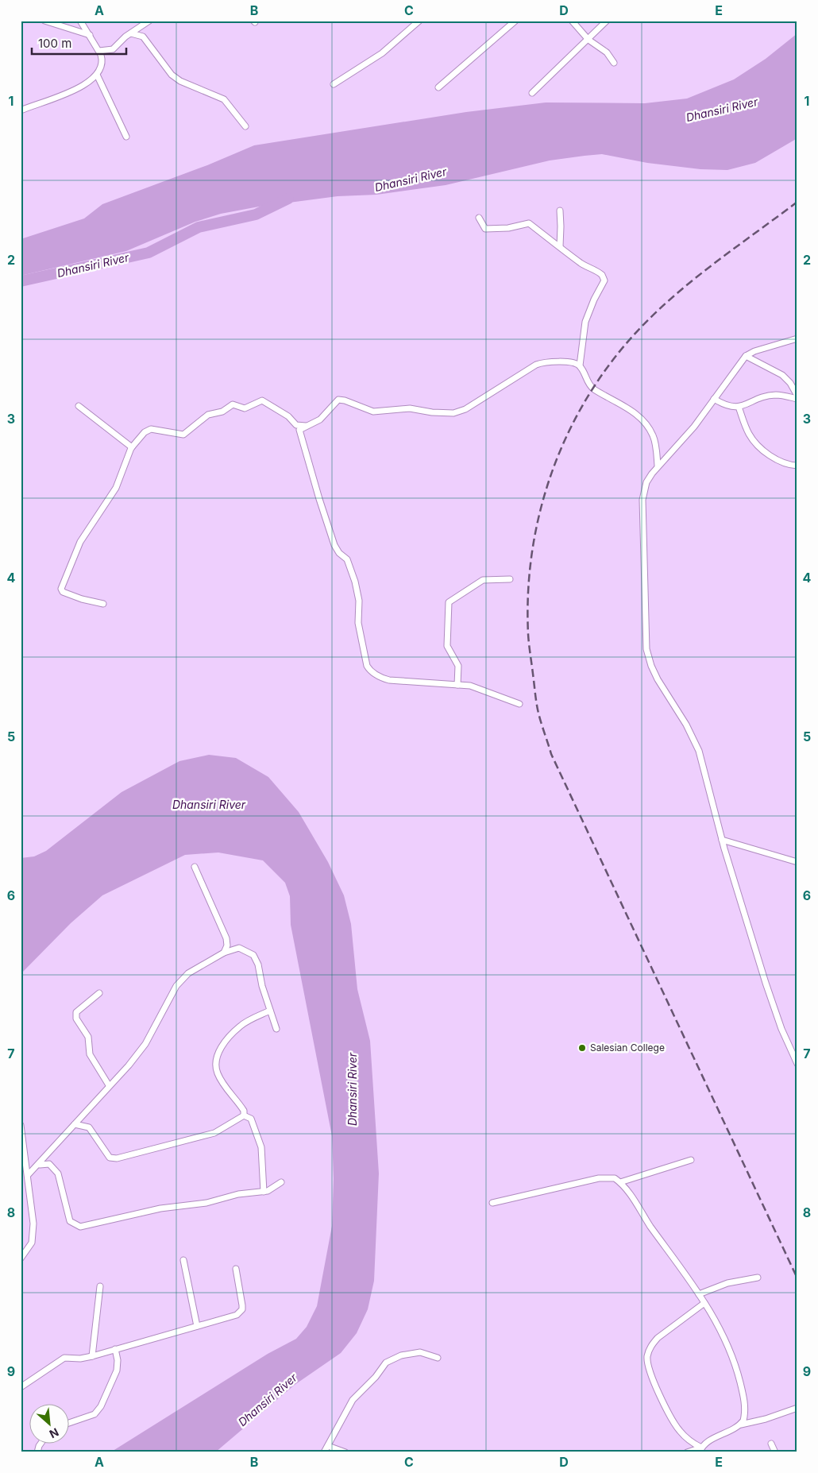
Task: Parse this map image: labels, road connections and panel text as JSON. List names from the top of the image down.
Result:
{
  "water": ["Dhansiri River"],
  "places": ["Salesian College"],
  "scale_bar": "100 m",
  "north": "bottom right",
  "grid": {
    "columns": [
      "A",
      "B",
      "C",
      "D",
      "E"
    ],
    "rows": [
      "1",
      "2",
      "3",
      "4",
      "5",
      "6",
      "7",
      "8",
      "9"
    ]
  }
}
